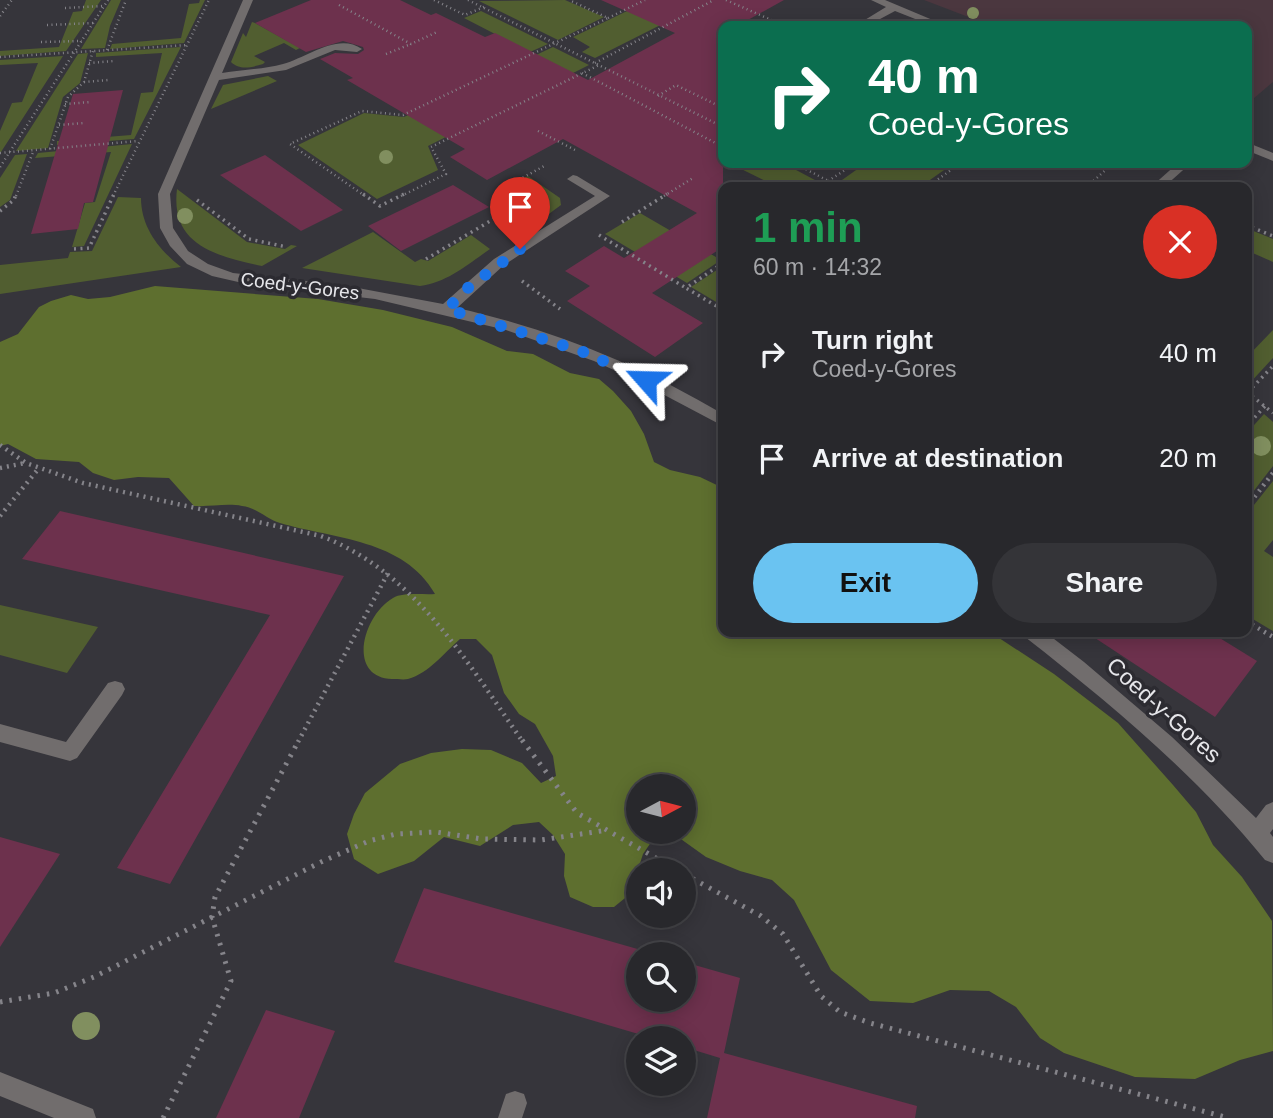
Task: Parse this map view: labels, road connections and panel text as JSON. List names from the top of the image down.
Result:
{
  "streets": {
    "street": ["Coed-y-Gores"]
  },
  "north": "right",
  "page": {
    "turn": ["40 m", "Coed-y-Gores"],
    "heading": ["1 min", "60 m · 14:32"],
    "list": [
      {
        "name": "Turn right",
        "note": "Coed-y-Gores",
        "value": "40 m"
      },
      {
        "name": "Arrive at destination",
        "value": "20 m"
      }
    ],
    "buttons": ["Exit", "Share"]
  }
}
